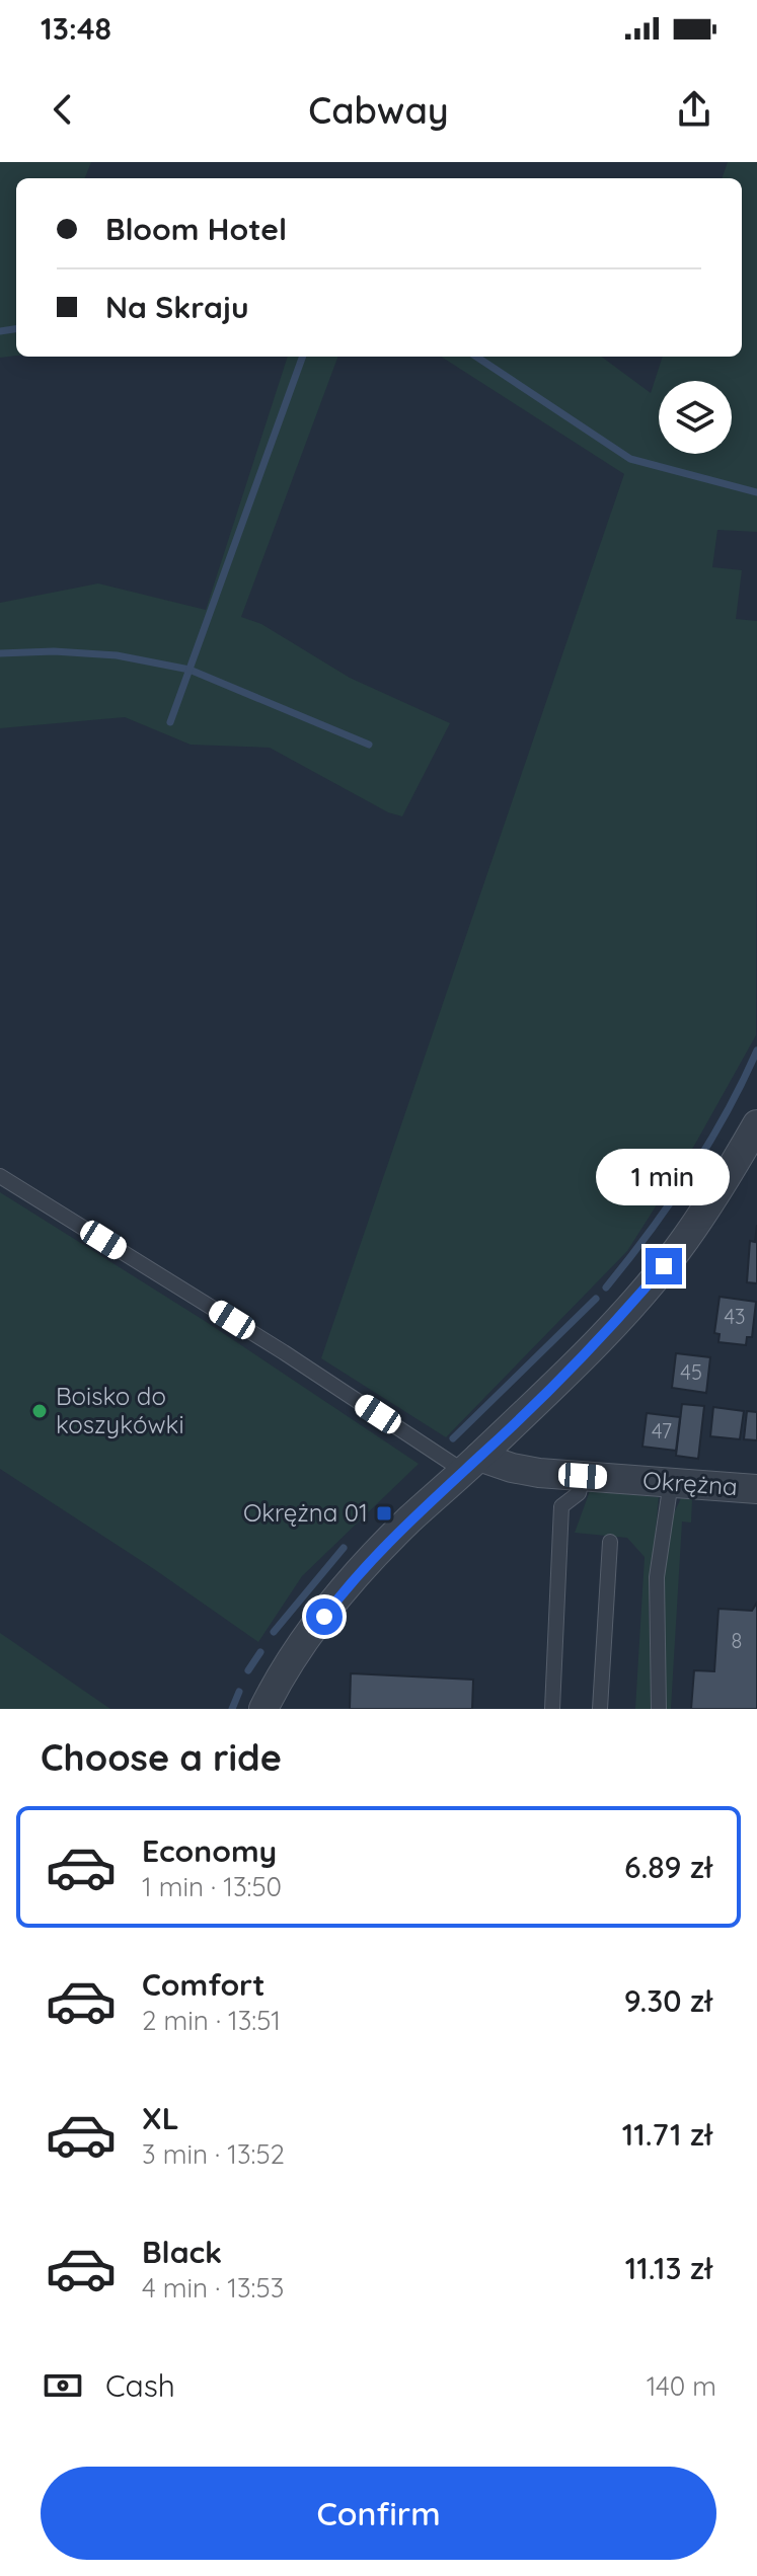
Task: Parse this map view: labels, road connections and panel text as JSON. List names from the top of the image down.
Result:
{
  "streets": {
    "street": ["Okrężna"]
  },
  "places": {
    "other": ["Boisko do koszykówki"],
    "transit": ["Okrężna 01"]
  },
  "house_numbers": [
    "43",
    "45",
    "47",
    "8"
  ],
  "page": {
    "status": "13:48",
    "header": "Cabway",
    "banner": ["Bloom Hotel", "Na Skraju"],
    "bubble": "1 min",
    "heading": "Choose a ride",
    "list": [
      {
        "name": "Economy",
        "note": "1 min · 13:50",
        "value": "6.89 zł"
      },
      {
        "name": "Comfort",
        "note": "2 min · 13:51",
        "value": "9.30 zł"
      },
      {
        "name": "XL",
        "note": "3 min · 13:52",
        "value": "11.71 zł"
      },
      {
        "name": "Black",
        "note": "4 min · 13:53",
        "value": "11.13 zł"
      }
    ],
    "pay": ["Cash", "140 m"],
    "buttons": "Confirm"
  }
}
